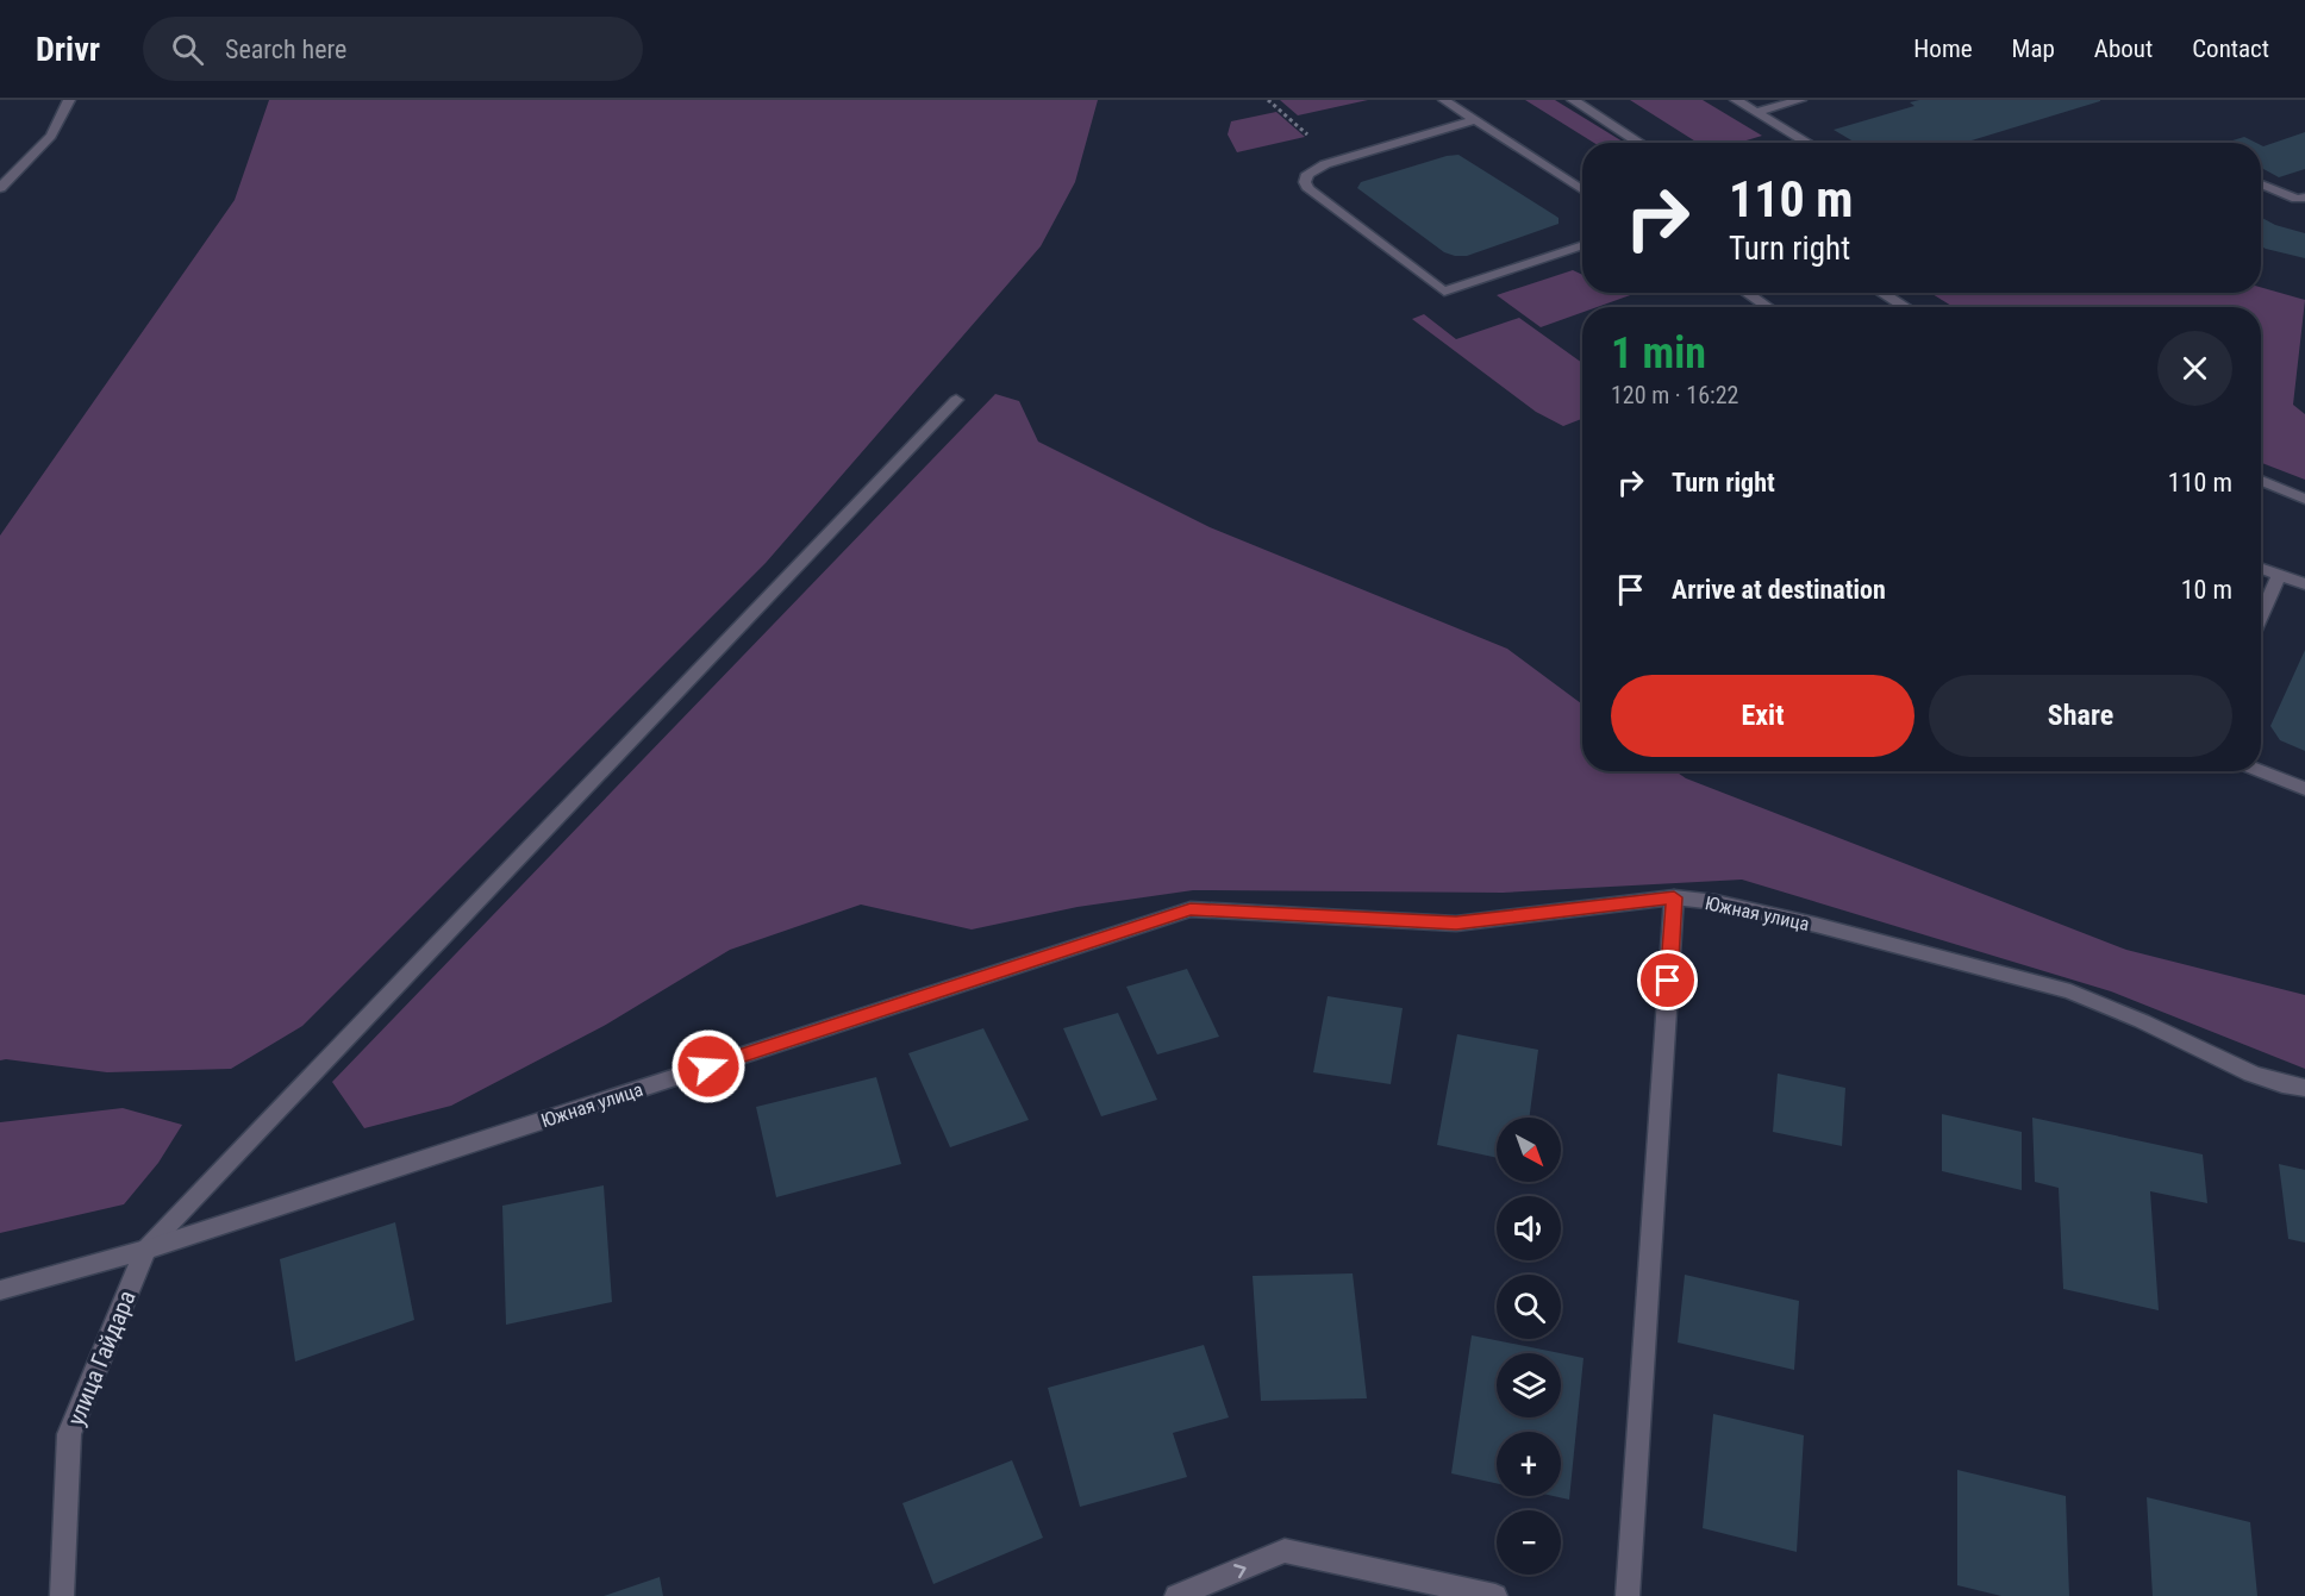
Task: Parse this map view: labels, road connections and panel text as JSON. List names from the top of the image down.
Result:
{
  "streets": {
    "street": ["Южная улица", "улица Гайдара"]
  },
  "crossings": [
    ["Южная улица", "улица Гайдара"]
  ],
  "north": "bottom right",
  "page": {
    "header": "Drivr",
    "search": "Search here",
    "nav": [
      "Home",
      "Map",
      "About",
      "Contact"
    ],
    "turn": ["110 m", "Turn right"],
    "heading": ["1 min", "120 m · 16:22"],
    "list": [
      {
        "name": "Turn right",
        "value": "110 m"
      },
      {
        "name": "Arrive at destination",
        "value": "10 m"
      }
    ],
    "buttons": ["Exit", "Share"],
    "map_buttons": ["+", "−"]
  }
}
